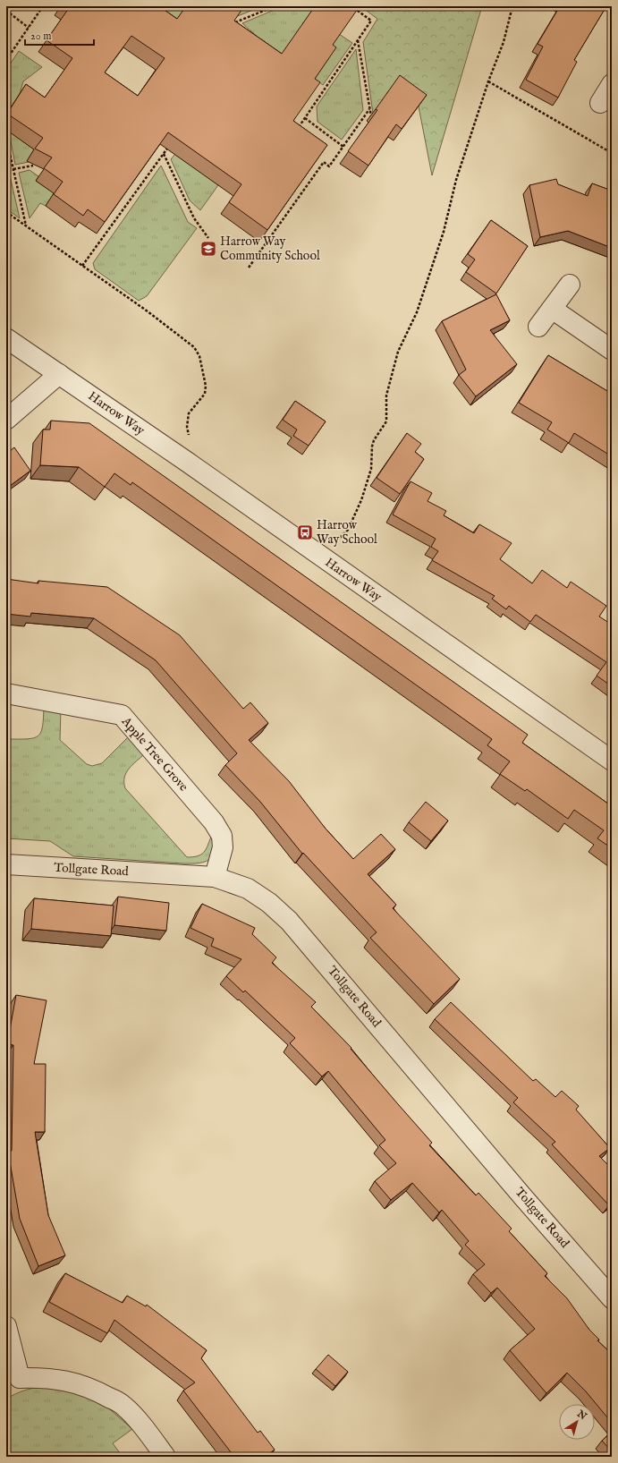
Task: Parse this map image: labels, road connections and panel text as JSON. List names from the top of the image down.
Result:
{
  "streets": {
    "street": ["Harrow Way", "Apple Tree Grove", "Tollgate Road"]
  },
  "crossings": [
    ["Apple Tree Grove", "Tollgate Road"]
  ],
  "places": {
    "school or university": ["Harrow Way Community School"],
    "bus stop": ["Harrow Way School"]
  },
  "scale_bar": "20 m",
  "north": "top right"
}
